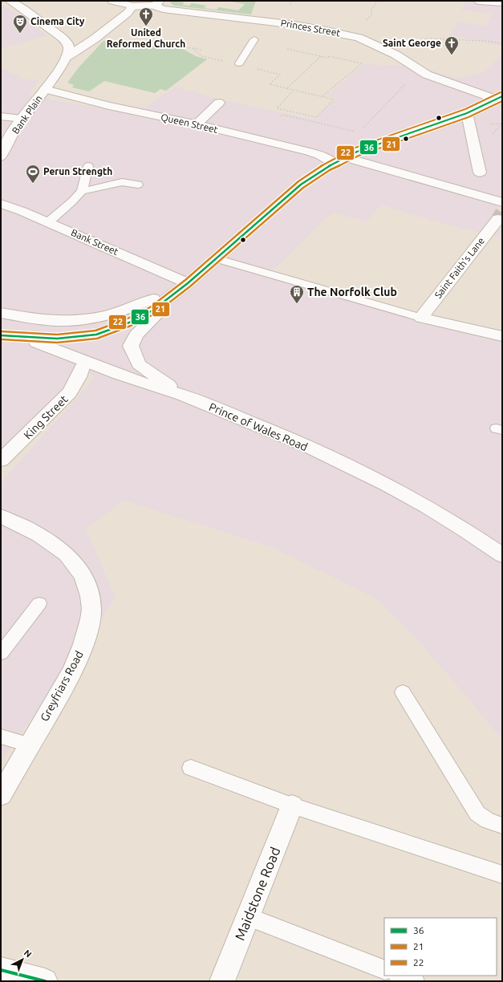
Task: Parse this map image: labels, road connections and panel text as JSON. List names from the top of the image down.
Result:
{
  "streets": {
    "street": [
      "Princes Street",
      "Bank Plain",
      "Queen Street",
      "Bank Street",
      "Saint Faith's Lane",
      "King Street",
      "Prince of Wales Road",
      "Greyfriars Road",
      "Maidstone Road"
    ]
  },
  "crossings": [
    ["Bank Plain", "Queen Street"]
  ],
  "places": {
    "church": ["United Reformed Church", "Saint George"],
    "theatre": ["Cinema City"],
    "sports": ["Perun Strength"],
    "building": ["The Norfolk Club"]
  },
  "lines": ["transit line 22", "transit line 36", "transit line 21"],
  "legend": ["36", "21", "22"],
  "north": "top right"
}
